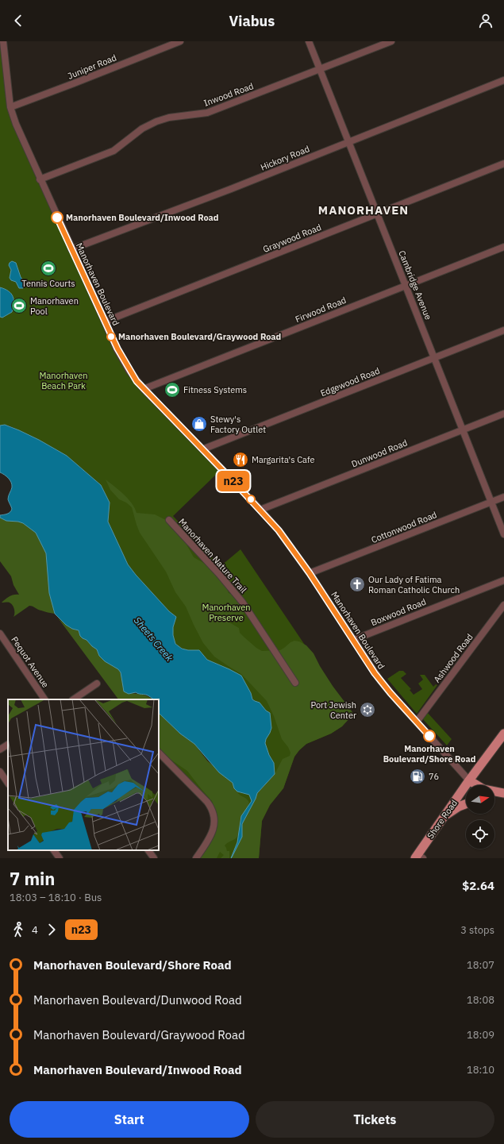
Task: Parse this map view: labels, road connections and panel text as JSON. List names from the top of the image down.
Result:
{
  "streets": {
    "main road": ["Shore Road"],
    "street": [
      "Juniper Road",
      "Inwood Road",
      "Hickory Road",
      "Graywood Road",
      "Manorhaven Boulevard",
      "Cambridge Avenue",
      "Firwood Road",
      "Edgewood Road",
      "Dunwood Road",
      "Cottonwood Road",
      "Manorhaven Nature Trail",
      "Boxwood Road",
      "Ashwood Road",
      "Pequot Avenue"
    ]
  },
  "crossings": [
    ["Juniper Road", "Manorhaven Boulevard"],
    ["Inwood Road", "Manorhaven Boulevard"],
    ["Inwood Road", "Cambridge Avenue"],
    ["Hickory Road", "Manorhaven Boulevard"],
    ["Hickory Road", "Cambridge Avenue"],
    ["Graywood Road", "Manorhaven Boulevard"],
    ["Graywood Road", "Cambridge Avenue"],
    ["Manorhaven Boulevard", "Firwood Road"],
    ["Manorhaven Boulevard", "Edgewood Road"],
    ["Manorhaven Boulevard", "Dunwood Road"],
    ["Manorhaven Boulevard", "Cottonwood Road"],
    ["Manorhaven Boulevard", "Boxwood Road"],
    ["Manorhaven Boulevard", "Ashwood Road"],
    ["Manorhaven Boulevard", "Shore Road"],
    ["Cambridge Avenue", "Firwood Road"],
    ["Cambridge Avenue", "Edgewood Road"],
    ["Cambridge Avenue", "Dunwood Road"],
    ["Cambridge Avenue", "Cottonwood Road"]
  ],
  "districts": ["MANORHAVEN"],
  "water": ["Sheets Creek"],
  "parks": ["Manorhaven Beach Park", "Manorhaven Preserve"],
  "places": {
    "other": ["Manorhaven Boulevard/Inwood Road", "Manorhaven Boulevard/Graywood Road", "Manorhaven Boulevard/Shore Road"],
    "sports": ["Tennis Courts", "Manorhaven Pool", "Fitness Systems"],
    "shop": ["Stewy's Factory Outlet"],
    "restaurant": ["Margarita's Cafe"],
    "church": ["Our Lady of Fatima Roman Catholic Church"],
    "synagogue": ["Port Jewish Center"],
    "fuel station": ["76"]
  },
  "lines": ["bus line n23"],
  "north": "right",
  "page": {
    "header": "Viabus",
    "on_map": "n23",
    "heading": ["7 min", "18:03 – 18:10 · Bus", "$2.64"],
    "legs": ["4", "n23", "3 stops"],
    "list": [
      {
        "name": "Manorhaven Boulevard/Shore Road",
        "value": "18:07"
      },
      {
        "name": "Manorhaven Boulevard/Dunwood Road",
        "value": "18:08"
      },
      {
        "name": "Manorhaven Boulevard/Graywood Road",
        "value": "18:09"
      },
      {
        "name": "Manorhaven Boulevard/Inwood Road",
        "value": "18:10"
      }
    ],
    "buttons": ["Start", "Tickets"]
  }
}
